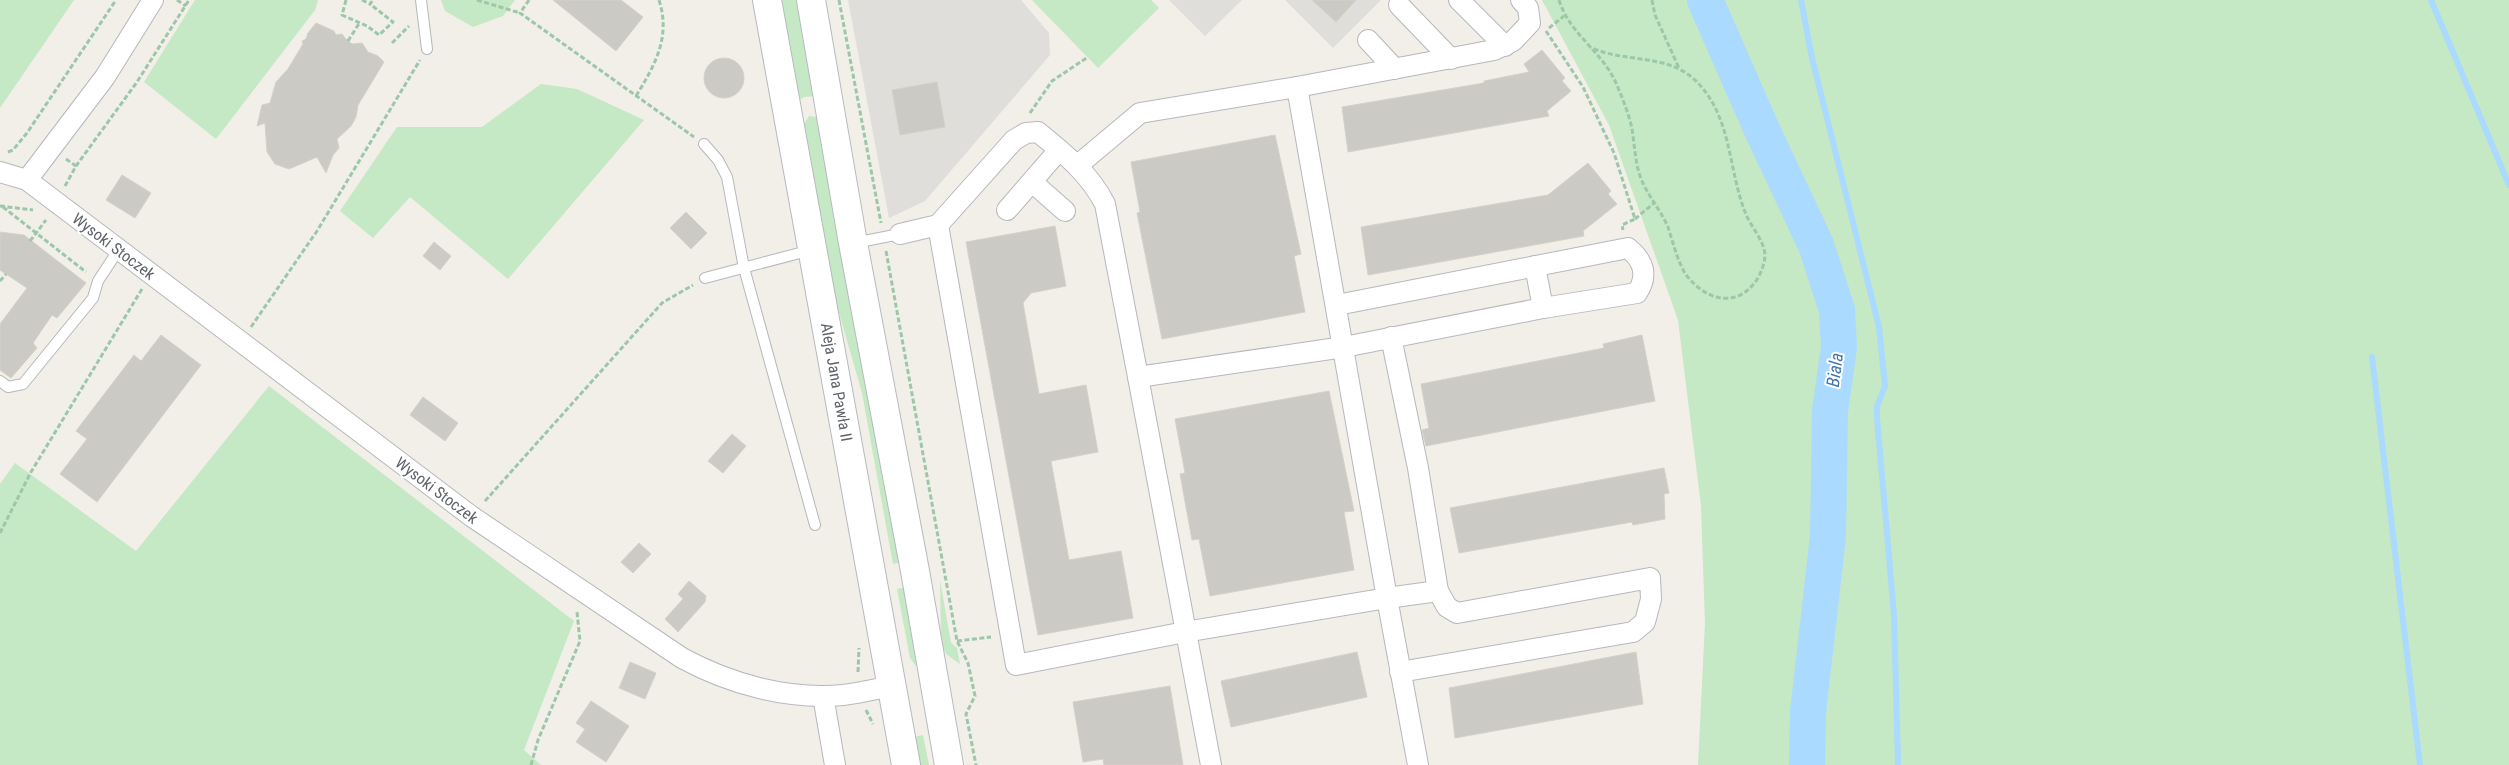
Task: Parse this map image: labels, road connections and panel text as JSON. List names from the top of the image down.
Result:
{
  "streets": {
    "main road": ["Aleja Jana Pawła II"],
    "street": ["Wysoki Stoczek"]
  },
  "crossings": [
    ["Wysoki Stoczek", "Aleja Jana Pawła II"]
  ],
  "water": ["Biala"]
}
